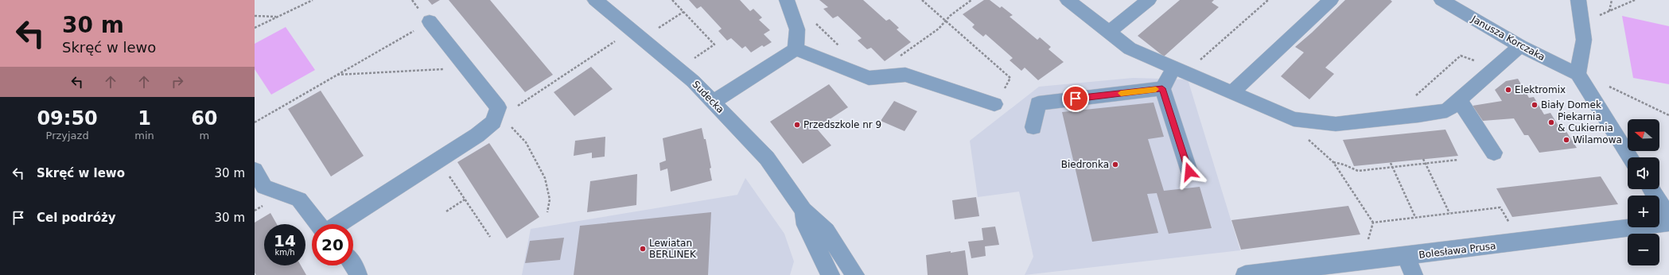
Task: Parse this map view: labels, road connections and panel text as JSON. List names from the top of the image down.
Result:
{
  "streets": {
    "street": ["Janusza Korczaka", "Sudecka", "Bolesława Prusa"]
  },
  "places": [
    "Elektromix",
    "Biały Domek",
    "Piekarnia & Cukiernia",
    "Przedszkole nr 9",
    "Wilamowa",
    "Biedronka",
    "Lewiatan BERLINEK"
  ],
  "north": "left",
  "page": {
    "turn": ["30 m", "Skręć w lewo"],
    "eta": [
      "09:50",
      "Przyjazd",
      "1",
      "min",
      "60",
      "m"
    ],
    "map_buttons": ["+", "−"],
    "list": [
      {
        "name": "Skręć w lewo",
        "value": "30 m"
      },
      {
        "name": "Cel podróży",
        "value": "30 m"
      }
    ],
    "speed": "14 km/h",
    "limit": "20"
  }
}
